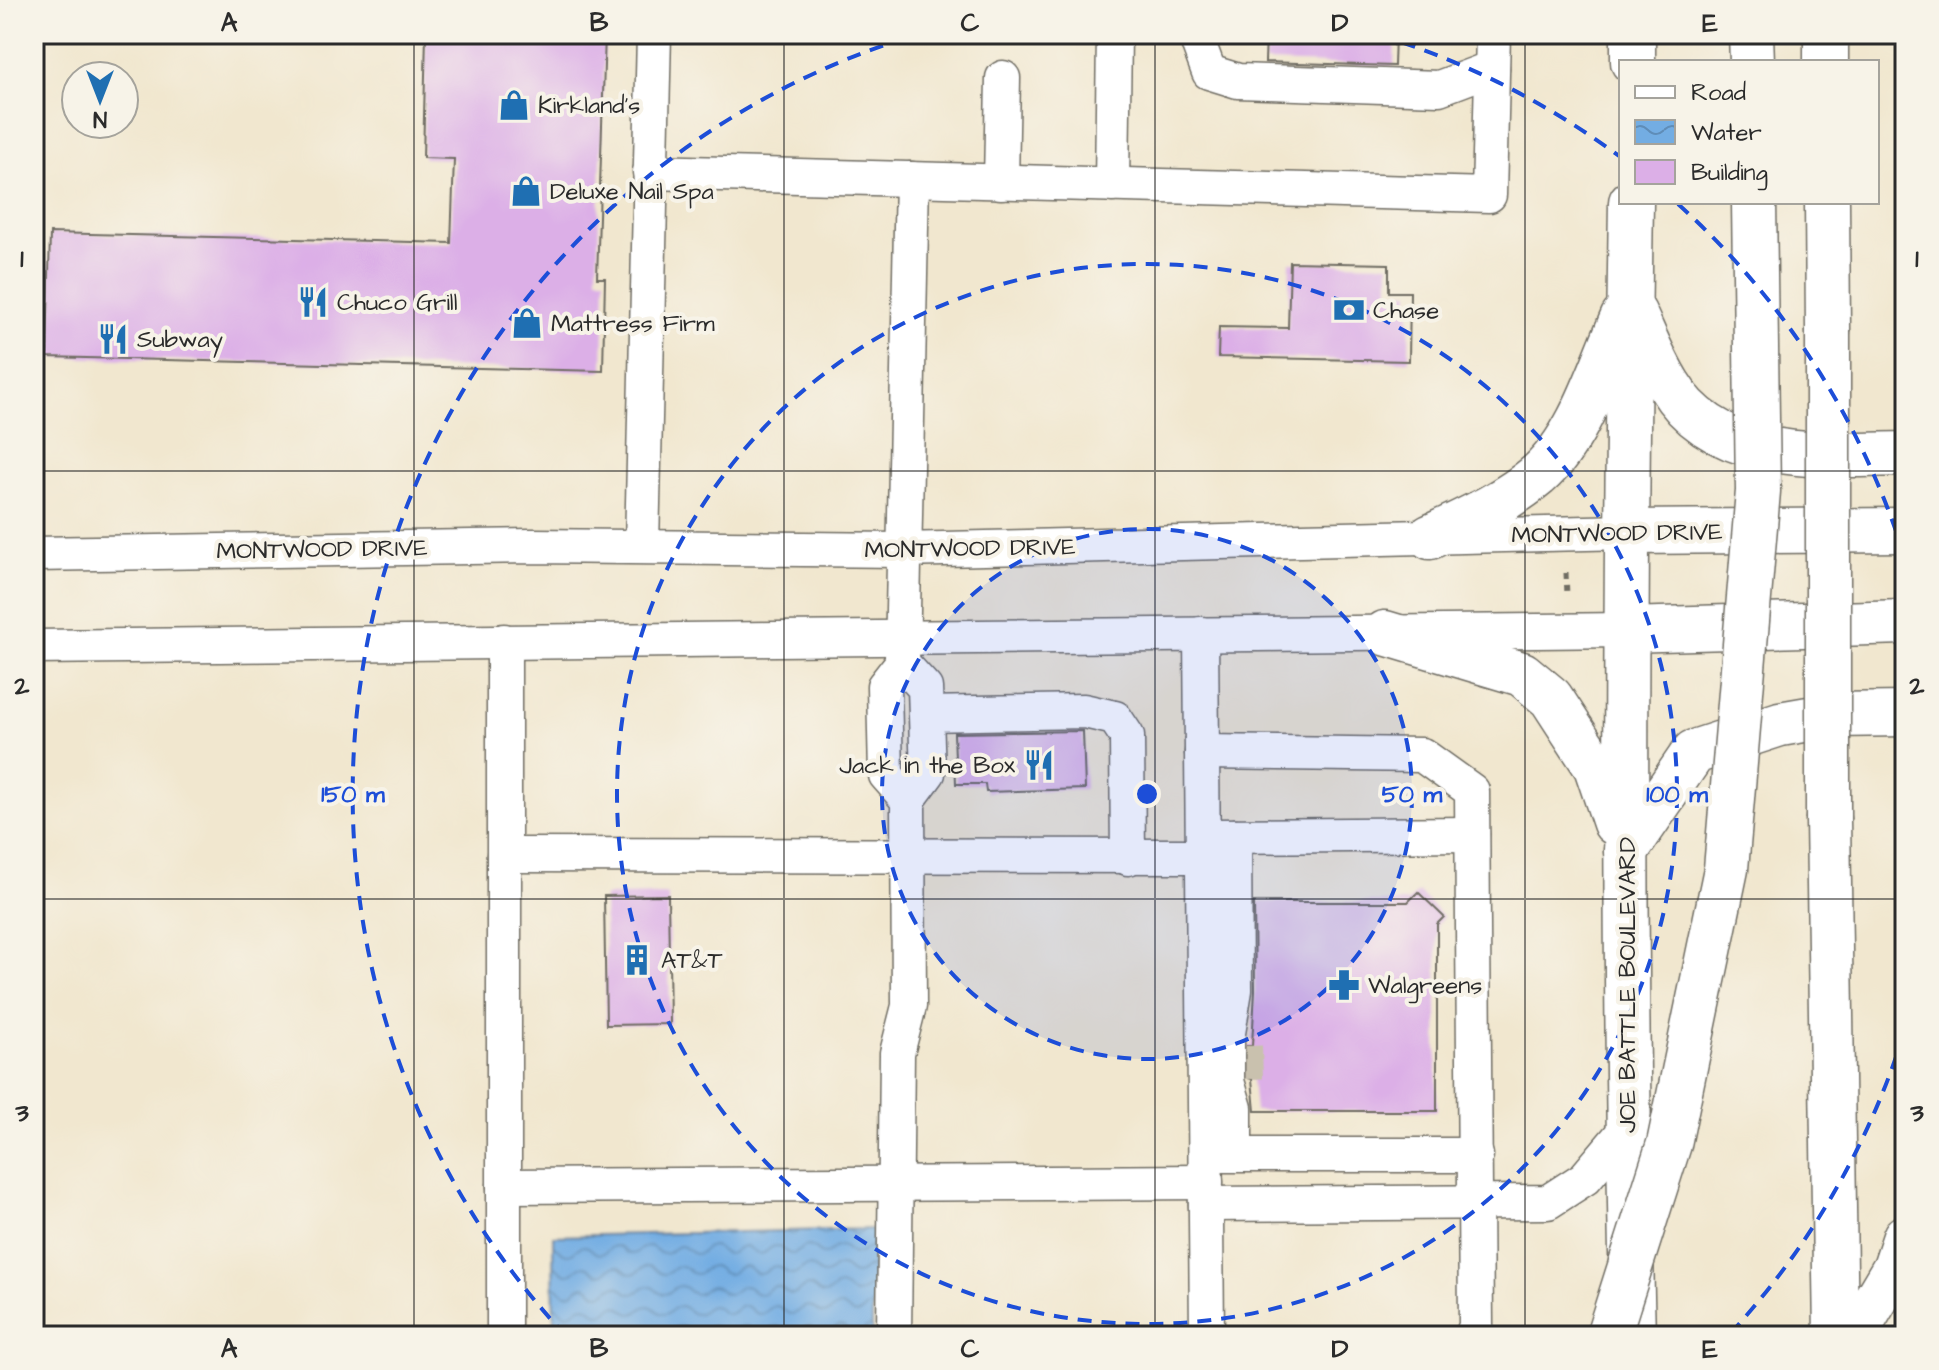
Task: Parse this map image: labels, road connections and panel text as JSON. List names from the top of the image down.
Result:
{
  "streets": {
    "main road": ["MONTWOOD DRIVE", "JOE BATTLE BOULEVARD"]
  },
  "crossings": [
    ["MONTWOOD DRIVE", "JOE BATTLE BOULEVARD"]
  ],
  "places": {
    "shop": ["Kirkland's", "Deluxe Nail Spa", "Mattress Firm"],
    "restaurant": ["Chuco Grill", "Subway", "Jack in the Box"],
    "bank": ["Chase"],
    "building": ["AT&T"],
    "pharmacy": ["Walgreens"]
  },
  "legend": ["Road", "Water", "Building"],
  "north": "bottom",
  "grid": {
    "columns": [
      "A",
      "B",
      "C",
      "D",
      "E"
    ],
    "rows": ["1", "2", "3"]
  },
  "rings": ["50 m", "100 m", "150 m"]
}
